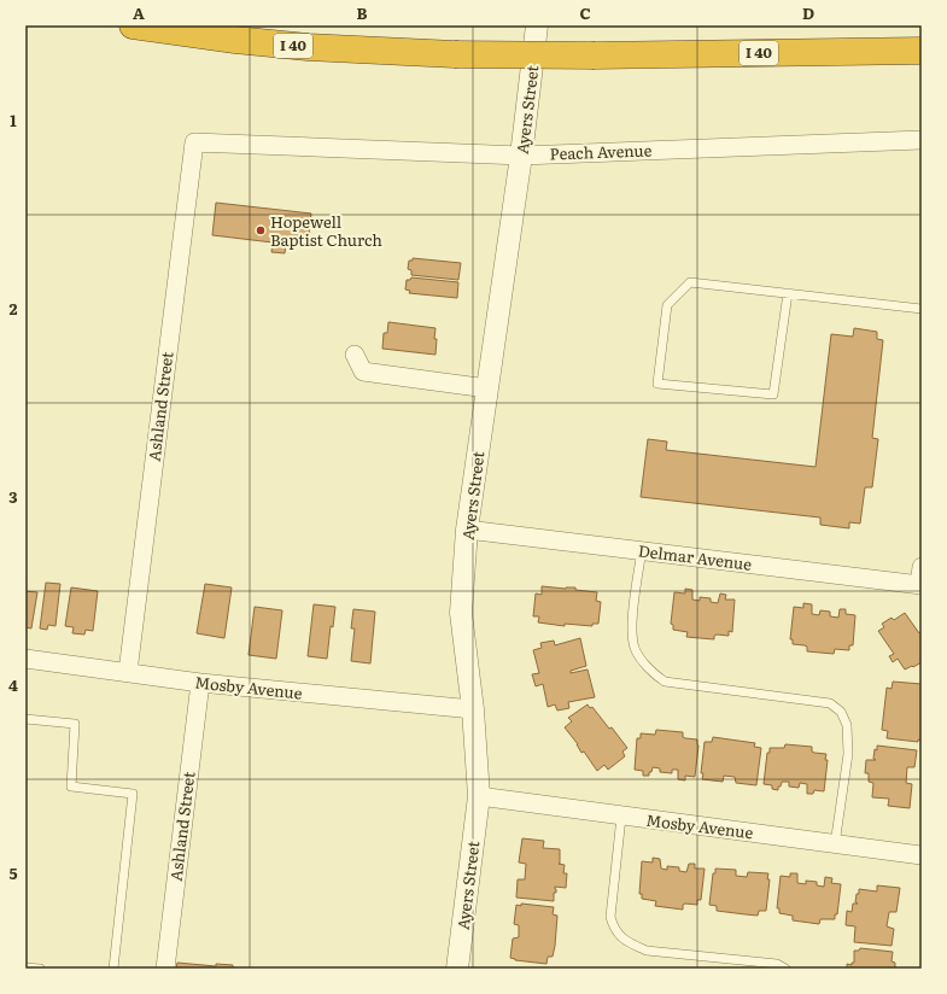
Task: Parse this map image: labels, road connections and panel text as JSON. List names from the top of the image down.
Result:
{
  "streets": {
    "highway": ["I 40"],
    "street": [
      "Ayers Street",
      "Peach Avenue",
      "Ashland Street",
      "Delmar Avenue",
      "Mosby Avenue"
    ]
  },
  "crossings": [
    ["Ayers Street", "Peach Avenue"],
    ["Ayers Street", "Delmar Avenue"],
    ["Ayers Street", "Mosby Avenue"],
    ["Peach Avenue", "Ashland Street"],
    ["Ashland Street", "Mosby Avenue"]
  ],
  "places": ["Hopewell Baptist Church"],
  "grid": {
    "columns": [
      "A",
      "B",
      "C",
      "D"
    ],
    "rows": [
      "1",
      "2",
      "3",
      "4",
      "5"
    ]
  }
}
